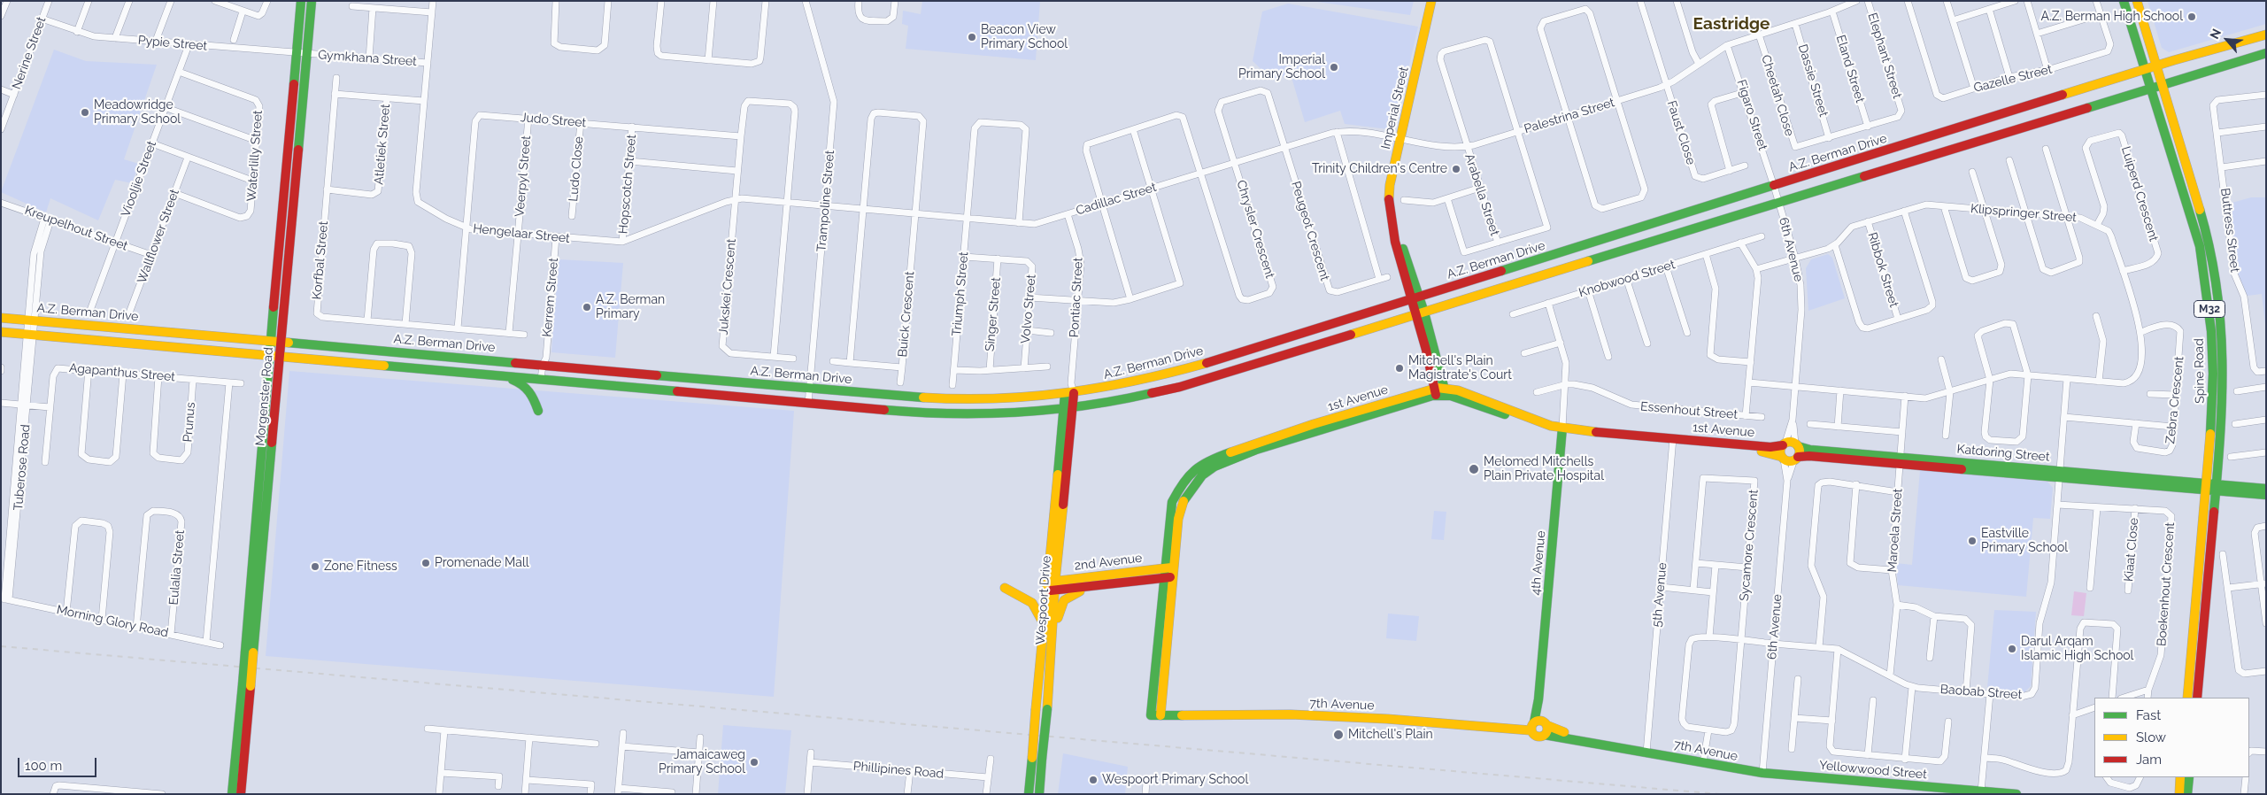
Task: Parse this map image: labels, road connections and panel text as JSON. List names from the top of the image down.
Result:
{
  "streets": {
    "main road": [
      "Imperial Street",
      "A.Z. Berman Drive",
      "M32",
      "Spine Road",
      "Morgenster Road",
      "1st Avenue",
      "Katdoring Street",
      "2nd Avenue",
      "4th Avenue",
      "Wespoort Drive",
      "7th Avenue",
      "Yellowwood Street"
    ],
    "street": [
      "Pypie Street",
      "Nerine Street",
      "Elephant Street",
      "Gymkhana Street",
      "Eland Street",
      "Gazelle Street",
      "Dassie Street",
      "Cheetah Close",
      "Figaro Street",
      "Palestrina Street",
      "Judo Street",
      "Faust Close",
      "Atletiek Street",
      "Waterlilly Street",
      "Ludo Close",
      "Veerpyl Street",
      "Viooljie Street",
      "Hopscotch Street",
      "Luiperd Crescent",
      "Arabella Street",
      "Cadillac Street",
      "Trampoline Street",
      "Klipspringer Street",
      "Kreupelhout Street",
      "Chrysler Crescent",
      "Buttress Street",
      "Peugeot Crescent",
      "Hengelaar Street",
      "Wallflower Street",
      "6th Avenue",
      "Korfbal Street",
      "Ribbok Street",
      "Knobwood Street",
      "Jukskei Crescent",
      "Triumph Street",
      "Kerrem Street",
      "Pontiac Street",
      "Volvo Street",
      "Buick Crescent",
      "Singer Street",
      "Agapanthus Street",
      "Zebra Crescent",
      "Essenhout Street",
      "Prunus",
      "Tuberose Road",
      "Maroela Street",
      "Sycamore Crescent",
      "Kiaat Close",
      "Eulalia Street",
      "Boekenhout Crescent",
      "5th Avenue",
      "Morning Glory Road",
      "Baobab Street",
      "Phillipines Road"
    ]
  },
  "crossings": [
    ["Pypie Street", "Nerine Street"],
    ["Pypie Street", "Gymkhana Street"],
    ["Pypie Street", "Viooljie Street"],
    ["Pypie Street", "Morgenster Road"],
    ["Elephant Street", "Eland Street"],
    ["Elephant Street", "Dassie Street"],
    ["Elephant Street", "Cheetah Close"],
    ["Gymkhana Street", "Hengelaar Street"],
    ["Gymkhana Street", "Morgenster Road"],
    ["Eland Street", "Palestrina Street"],
    ["Dassie Street", "Cheetah Close"],
    ["Dassie Street", "Palestrina Street"],
    ["Cheetah Close", "Palestrina Street"],
    ["Imperial Street", "Palestrina Street"],
    ["Imperial Street", "A.Z. Berman Drive"],
    ["Imperial Street", "Cadillac Street"],
    ["Figaro Street", "Palestrina Street"],
    ["Figaro Street", "A.Z. Berman Drive"],
    ["Figaro Street", "6th Avenue"],
    ["Palestrina Street", "Faust Close"],
    ["Palestrina Street", "Arabella Street"],
    ["Palestrina Street", "Cadillac Street"],
    ["Judo Street", "Ludo Close"],
    ["Judo Street", "Veerpyl Street"],
    ["Judo Street", "Hopscotch Street"],
    ["Judo Street", "Hengelaar Street"],
    ["Judo Street", "Korfbal Street"],
    ["Atletiek Street", "Korfbal Street"],
    ["A.Z. Berman Drive", "Trampoline Street"],
    ["A.Z. Berman Drive", "6th Avenue"],
    ["A.Z. Berman Drive", "Kerrem Street"],
    ["A.Z. Berman Drive", "Pontiac Street"],
    ["A.Z. Berman Drive", "Spine Road"],
    ["A.Z. Berman Drive", "Morgenster Road"],
    ["A.Z. Berman Drive", "Wespoort Drive"],
    ["Waterlilly Street", "Viooljie Street"],
    ["Waterlilly Street", "Wallflower Street"],
    ["Veerpyl Street", "Hengelaar Street"],
    ["Viooljie Street", "Kreupelhout Street"],
    ["Hopscotch Street", "Hengelaar Street"],
    ["Luiperd Crescent", "Klipspringer Street"],
    ["Cadillac Street", "Trampoline Street"],
    ["Cadillac Street", "Chrysler Crescent"],
    ["Cadillac Street", "Peugeot Crescent"],
    ["Cadillac Street", "Hengelaar Street"],
    ["Cadillac Street", "Triumph Street"],
    ["Cadillac Street", "Pontiac Street"],
    ["Cadillac Street", "Buick Crescent"],
    ["Trampoline Street", "Hengelaar Street"],
    ["Klipspringer Street", "6th Avenue"],
    ["Klipspringer Street", "Ribbok Street"],
    ["Klipspringer Street", "Zebra Crescent"],
    ["Klipspringer Street", "Maroela Street"],
    ["Klipspringer Street", "Baobab Street"],
    ["Kreupelhout Street", "Wallflower Street"],
    ["Chrysler Crescent", "Peugeot Crescent"],
    ["Hengelaar Street", "Jukskei Crescent"],
    ["Hengelaar Street", "Kerrem Street"],
    ["6th Avenue", "1st Avenue"],
    ["6th Avenue", "Katdoring Street"],
    ["6th Avenue", "Baobab Street"],
    ["6th Avenue", "7th Avenue"],
    ["6th Avenue", "Yellowwood Street"],
    ["Triumph Street", "Volvo Street"],
    ["Pontiac Street", "Wespoort Drive"],
    ["Volvo Street", "Singer Street"],
    ["Spine Road", "Katdoring Street"],
    ["Agapanthus Street", "Prunus"],
    ["1st Avenue", "Katdoring Street"],
    ["1st Avenue", "2nd Avenue"],
    ["1st Avenue", "4th Avenue"],
    ["1st Avenue", "5th Avenue"],
    ["1st Avenue", "7th Avenue"],
    ["Katdoring Street", "Maroela Street"],
    ["Katdoring Street", "Baobab Street"],
    ["Tuberose Road", "Morning Glory Road"],
    ["Maroela Street", "Baobab Street"],
    ["Sycamore Crescent", "Baobab Street"],
    ["Kiaat Close", "Boekenhout Crescent"],
    ["2nd Avenue", "Wespoort Drive"],
    ["4th Avenue", "7th Avenue"],
    ["Eulalia Street", "Morning Glory Road"],
    ["5th Avenue", "7th Avenue"],
    ["7th Avenue", "Yellowwood Street"]
  ],
  "districts": ["Eastridge"],
  "places": [
    "A.Z. Berman High School",
    "Beacon View Primary School",
    "Imperial Primary School",
    "Meadowridge Primary School",
    "Trinity Children's Centre",
    "A.Z. Berman Primary",
    "Mitchell's Plain Magistrate's Court",
    "Melomed Mitchells Plain Private Hospital",
    "Eastville Primary School",
    "Promenade Mall",
    "Zone Fitness",
    "Darul Arqam Islamic High School",
    "Mitchell's Plain",
    "Jamaicaweg Primary School",
    "Wespoort Primary School"
  ],
  "legend": ["Fast", "Slow", "Jam"],
  "scale_bar": "100 m",
  "north": "top left"
}
